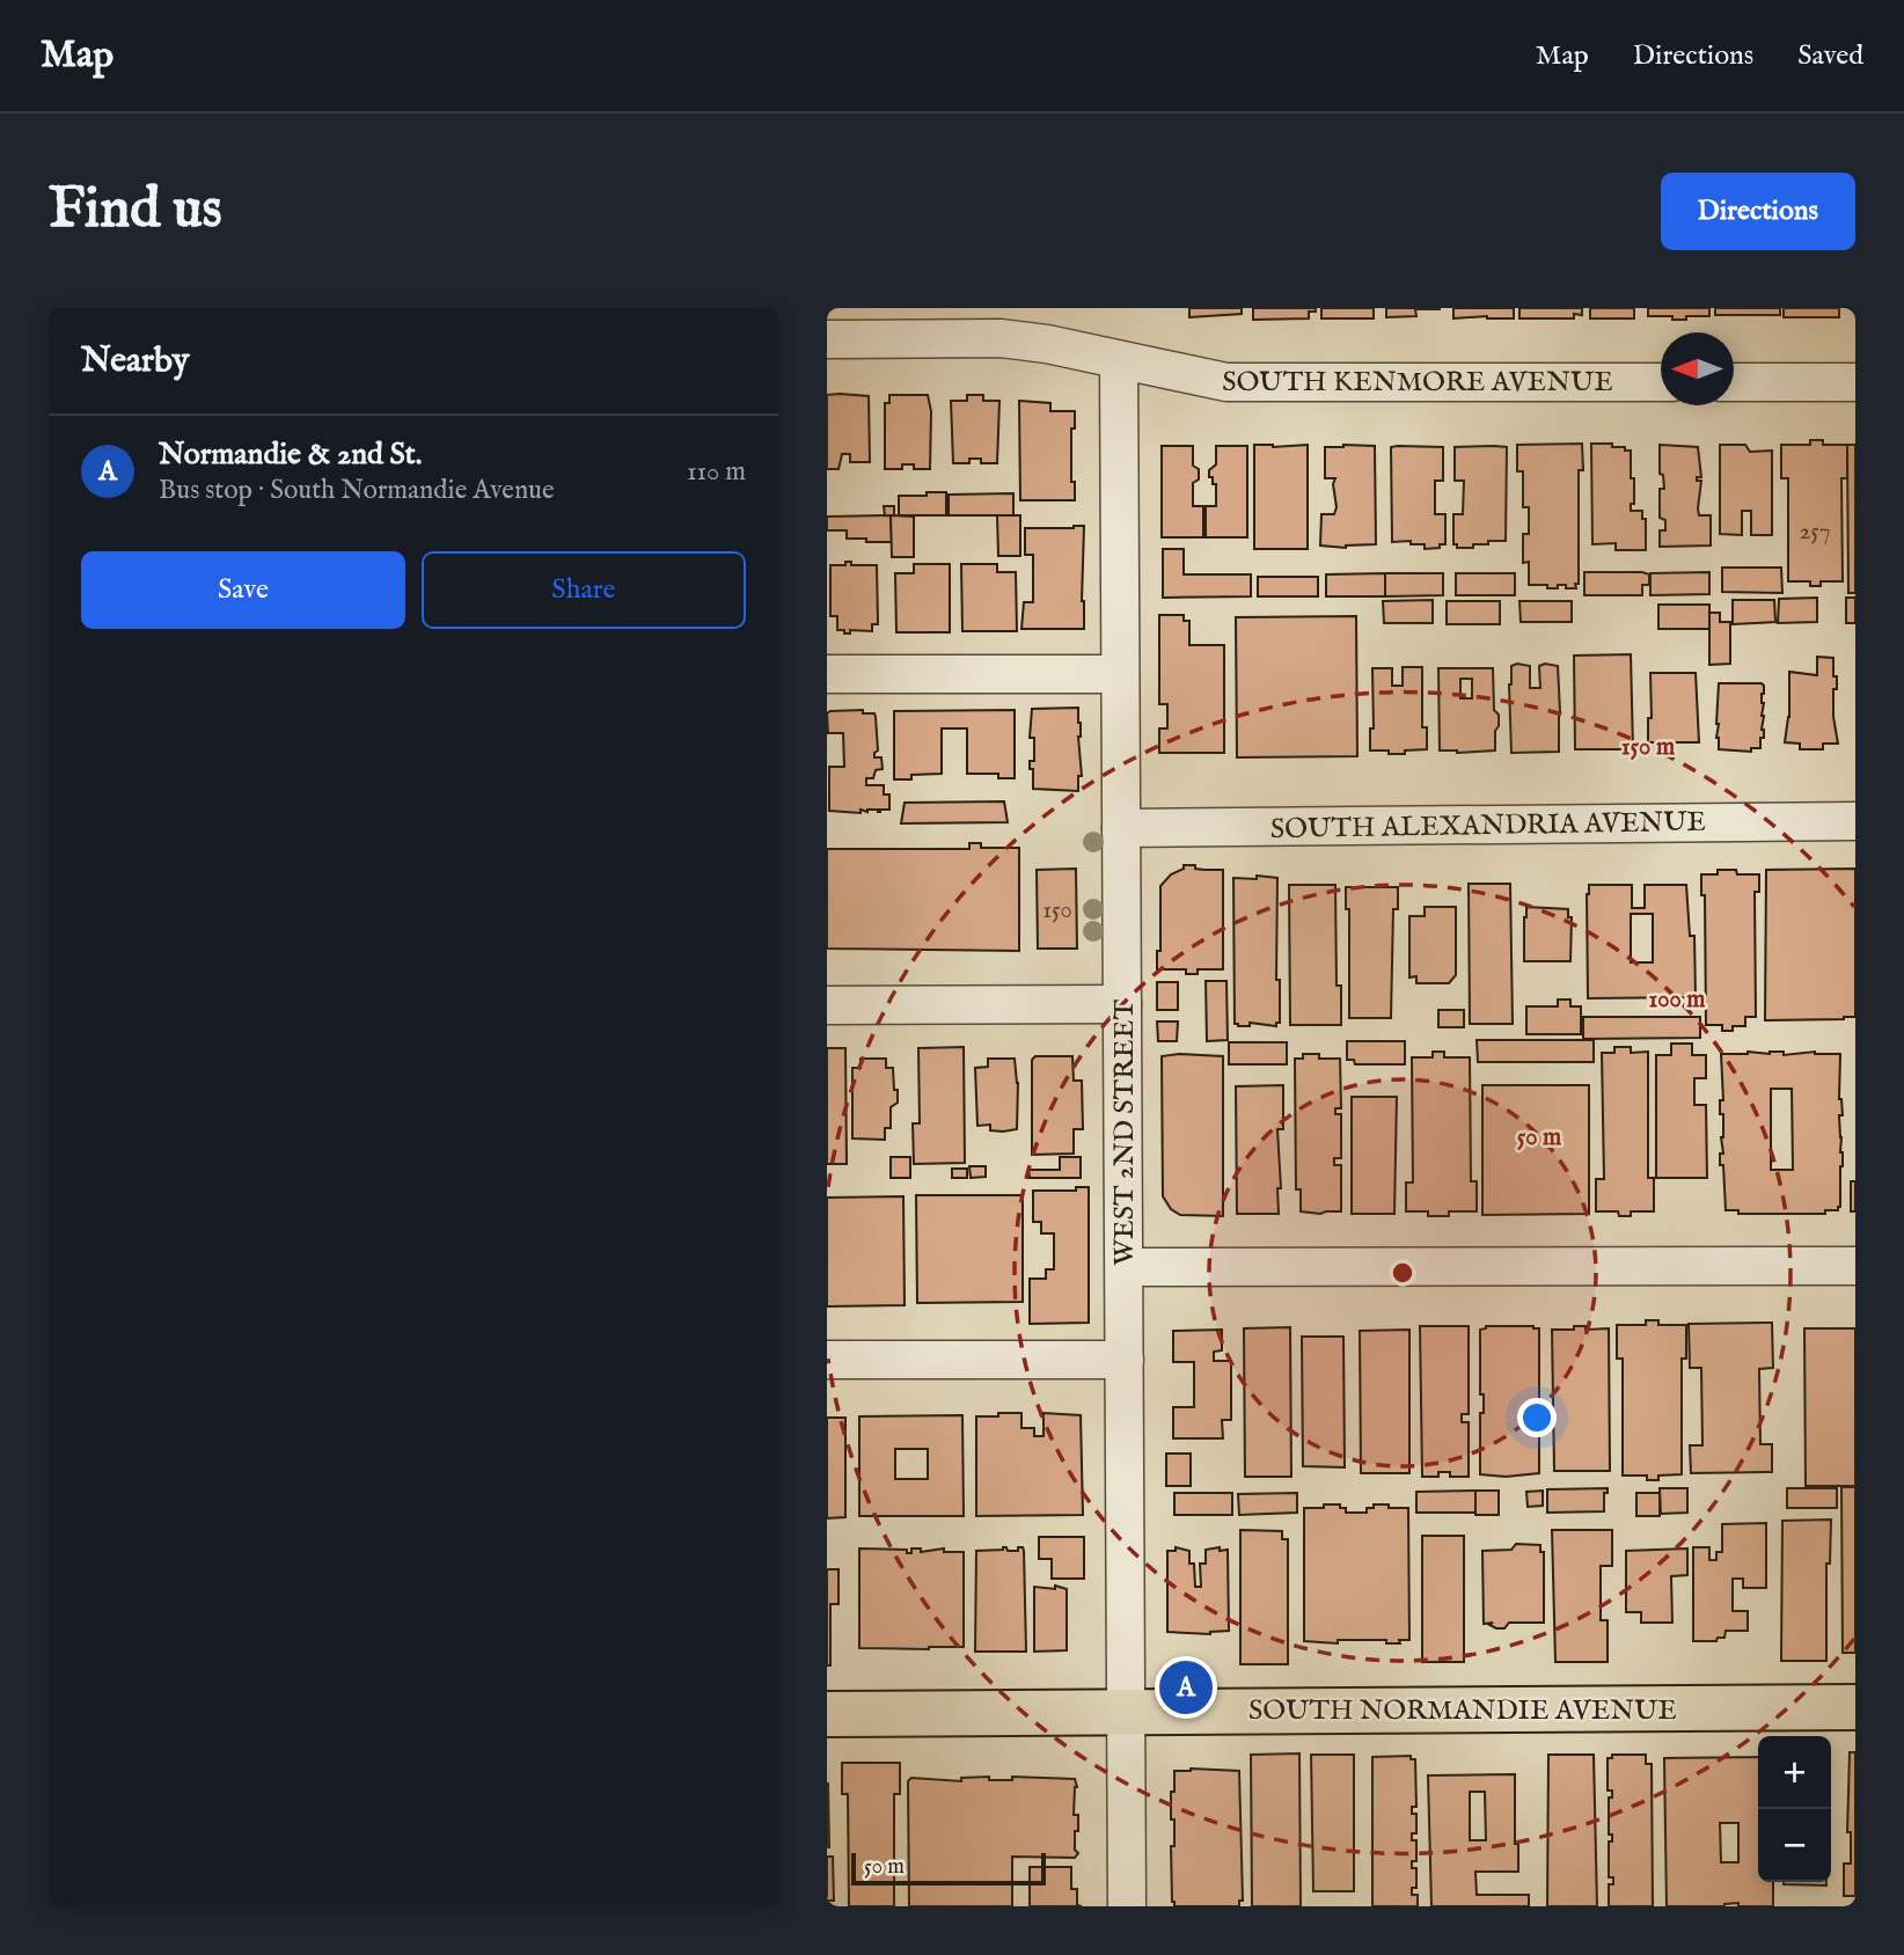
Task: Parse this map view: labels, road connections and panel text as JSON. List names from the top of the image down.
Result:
{
  "streets": {
    "main road": ["SOUTH NORMANDIE AVENUE"],
    "street": ["SOUTH KENMORE AVENUE", "SOUTH ALEXANDRIA AVENUE", "WEST 2ND STREET"]
  },
  "crossings": [
    ["SOUTH KENMORE AVENUE", "WEST 2ND STREET"],
    ["SOUTH ALEXANDRIA AVENUE", "WEST 2ND STREET"],
    ["WEST 2ND STREET", "SOUTH NORMANDIE AVENUE"]
  ],
  "house_numbers": ["257", "150"],
  "scale_bar": "50 m",
  "north": "left",
  "page": {
    "header": "Map",
    "nav": ["Map", "Directions", "Saved"],
    "buttons": [
      "Directions",
      ["Save", "Share"]
    ],
    "title": "Find us",
    "heading": "Nearby",
    "list": [
      {
        "mark": "A",
        "name": "Normandie & 2nd St.",
        "note": "Bus stop · South Normandie Avenue",
        "value": "110 m"
      }
    ],
    "pins": "A",
    "map_buttons": ["+", "−"],
    "scale": "50 m"
  },
  "rings": ["150 m", "100 m", "50 m"]
}
